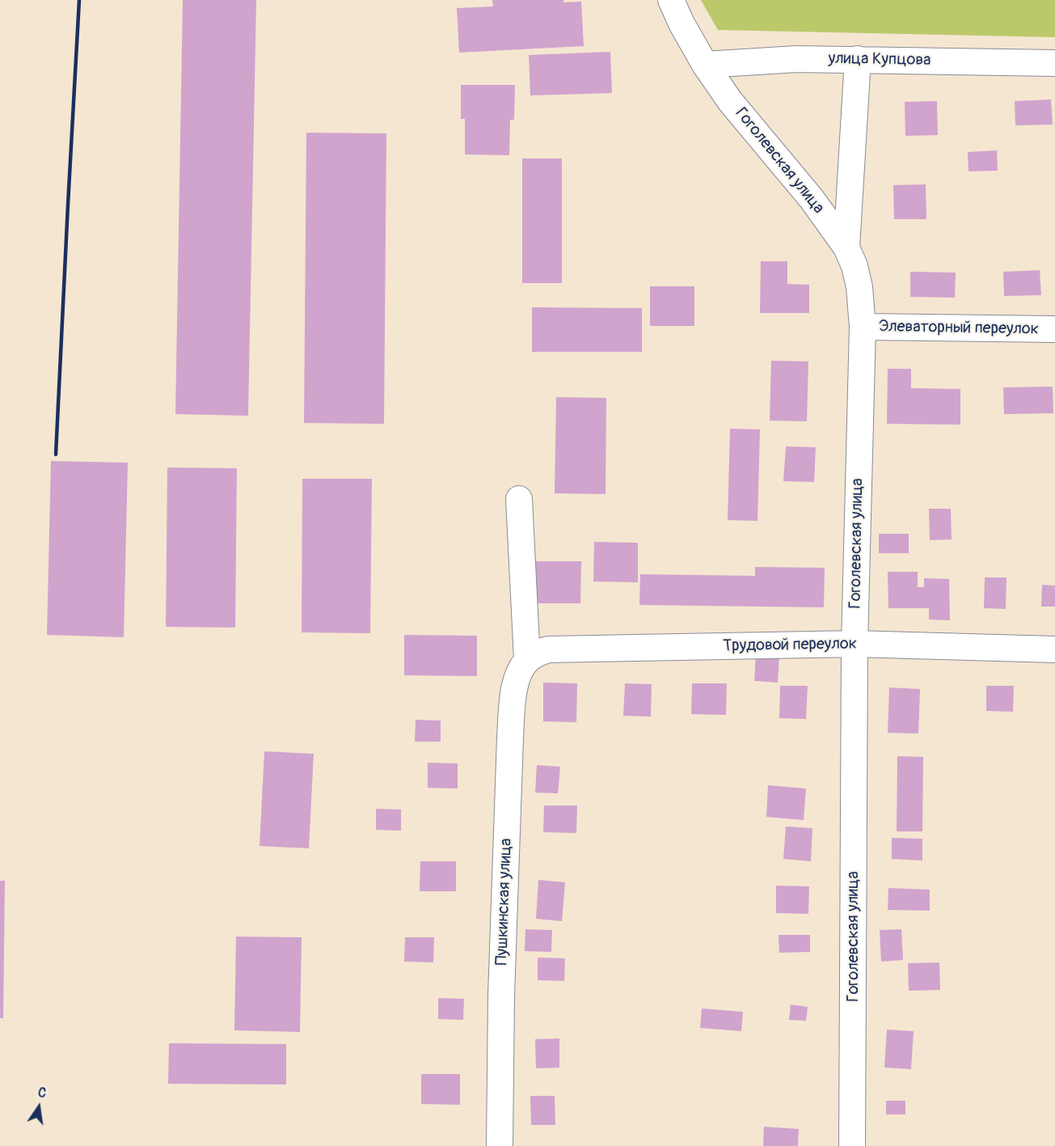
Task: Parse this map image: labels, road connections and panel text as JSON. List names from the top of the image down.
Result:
{
  "streets": {
    "street": [
      "улица Купцова",
      "Гоголевская улица",
      "Элеваторный переулок",
      "Трудовой переулок",
      "Пушкинская улица"
    ]
  },
  "crossings": [
    ["улица Купцова", "Гоголевская улица"],
    ["Гоголевская улица", "Элеваторный переулок"],
    ["Гоголевская улица", "Трудовой переулок"],
    ["Трудовой переулок", "Пушкинская улица"]
  ],
  "north": "top"
}
